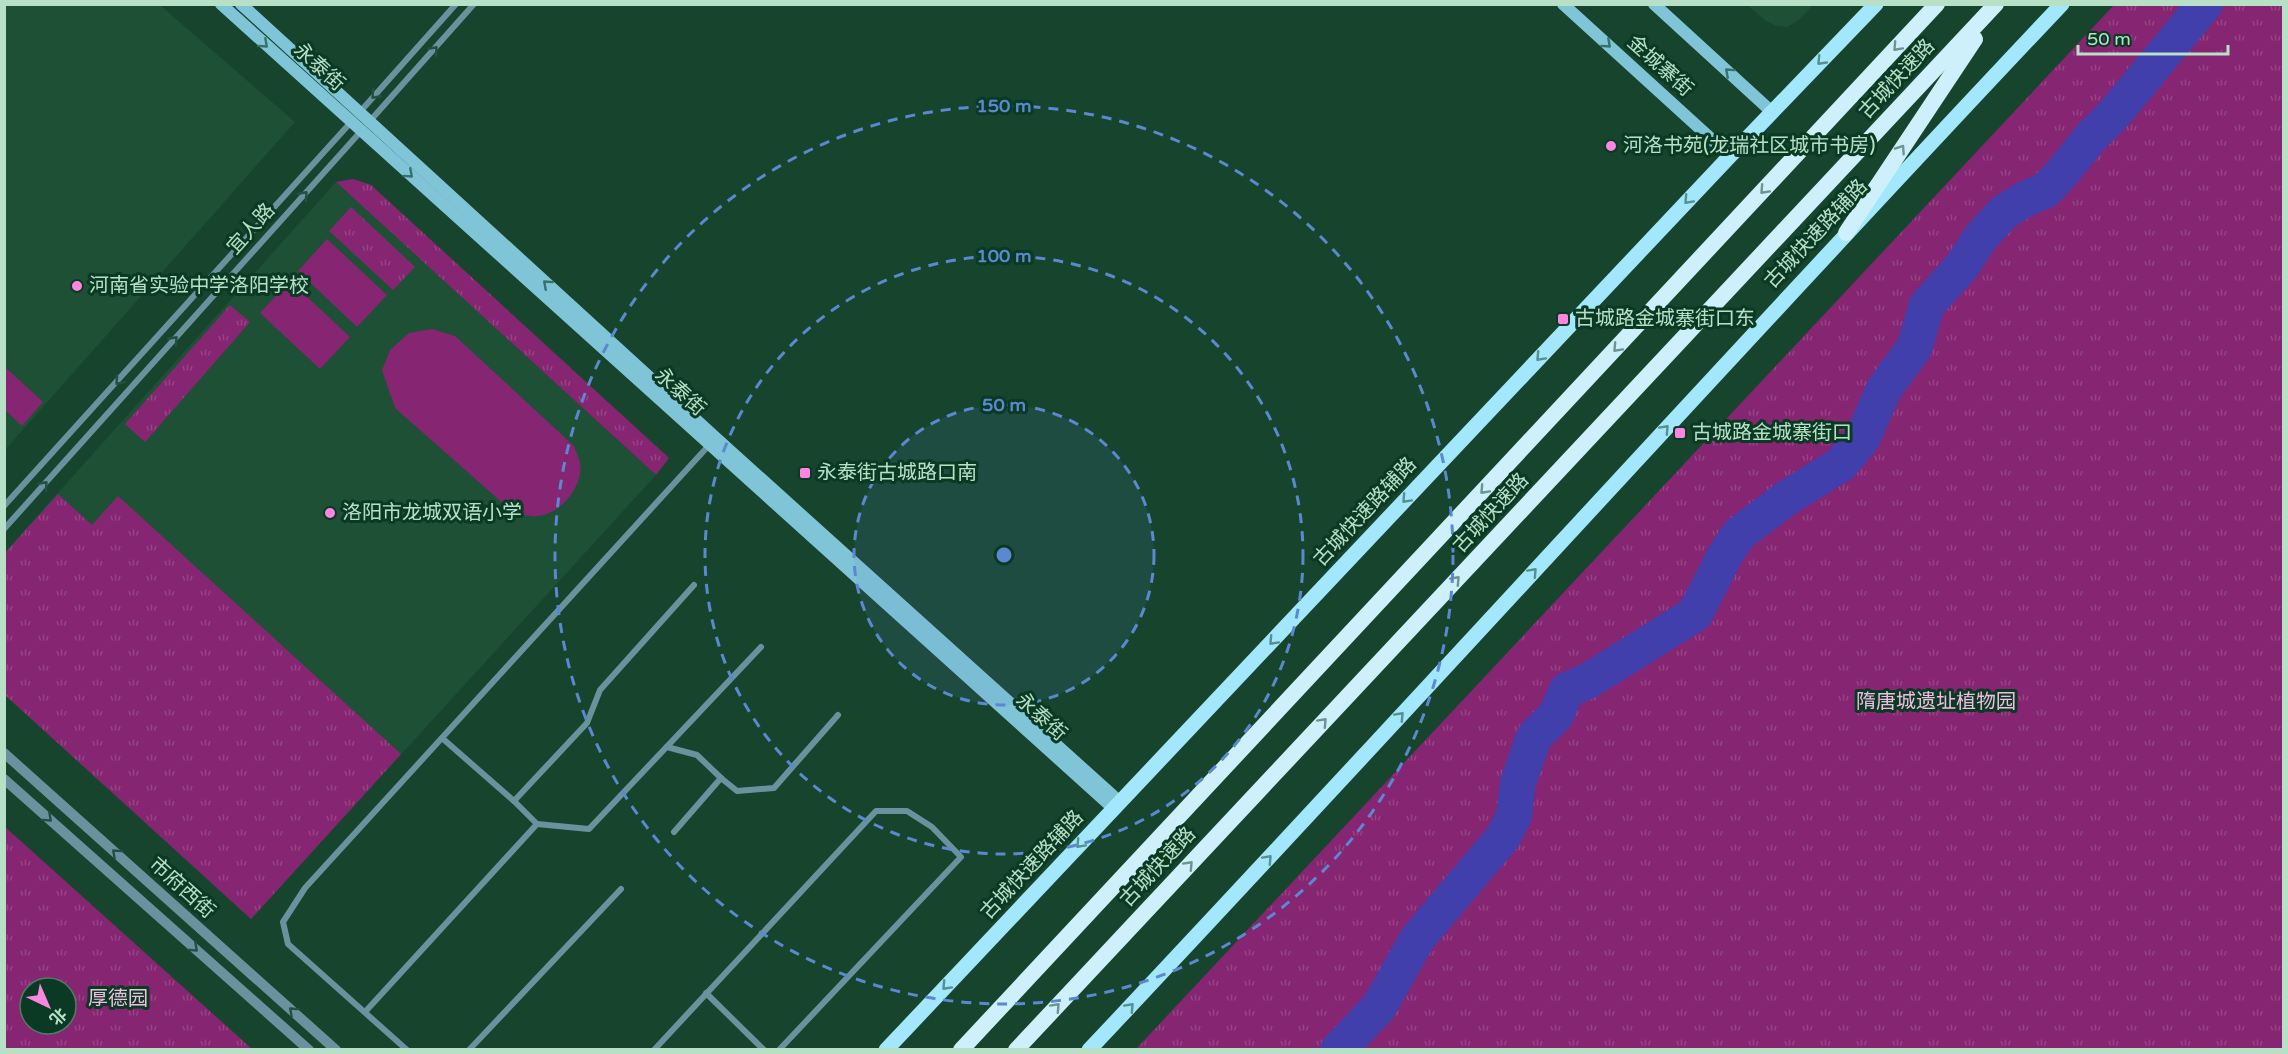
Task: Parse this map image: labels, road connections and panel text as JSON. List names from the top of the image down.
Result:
{
  "streets": {
    "highway": ["古城快速路"],
    "main road": ["金城寨街", "永泰街", "古城快速路辅路"],
    "street": ["宜人路", "市府西街"]
  },
  "crossings": [
    ["金城寨街", "古城快速路辅路"],
    ["永泰街", "宜人路"],
    ["永泰街", "古城快速路辅路"]
  ],
  "parks": ["隋唐城遗址植物园", "厚德园"],
  "places": {
    "other": ["河洛书苑(龙瑞社区城市书房)", "河南省实验中学洛阳学校", "洛阳市龙城双语小学"],
    "transit": ["古城路金城寨街口东", "古城路金城寨街口", "永泰街古城路口南"]
  },
  "scale_bar": "50 m",
  "north": "bottom right",
  "rings": ["150 m", "100 m", "50 m"]
}
